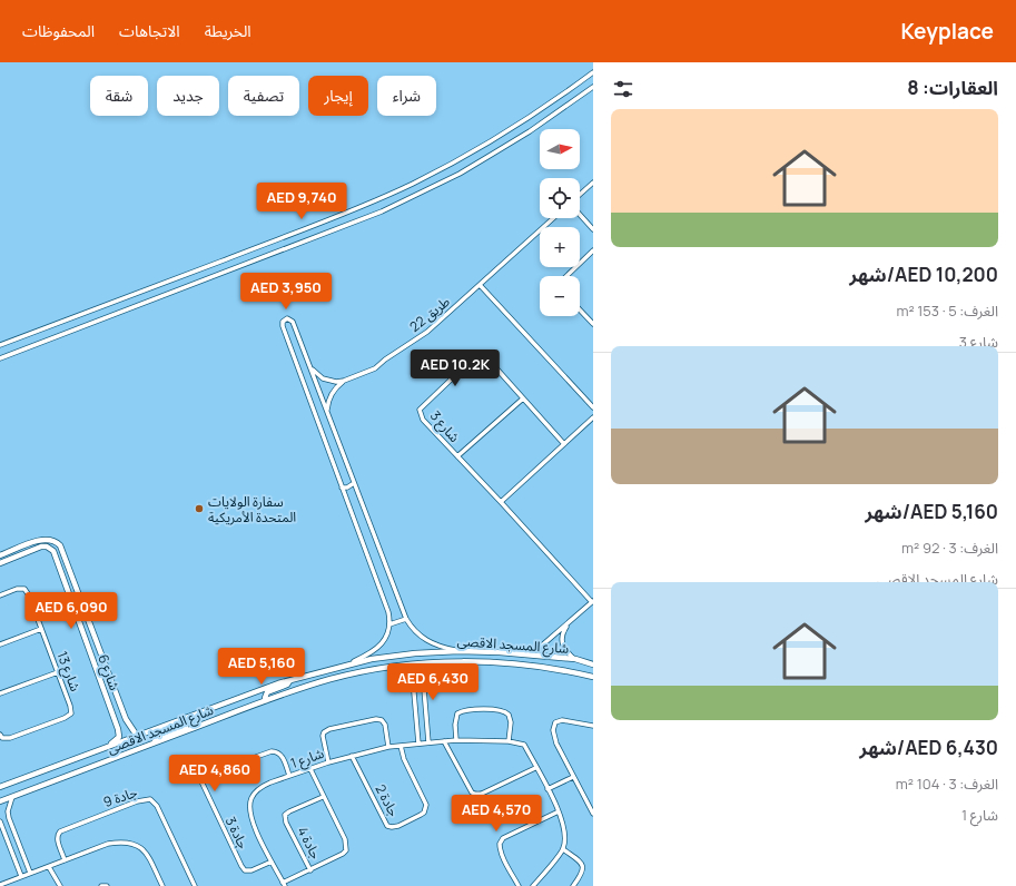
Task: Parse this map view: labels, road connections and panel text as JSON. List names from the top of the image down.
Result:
{
  "streets": {
    "main road": ["شارع المسجد الاقصى", "شارع 6"],
    "street": [
      "طريق 22",
      "شارع 3",
      "شارع 13",
      "شارع 1",
      "جادة 9",
      "جادة 2",
      "جادة 3",
      "جادة 4"
    ]
  },
  "crossings": [
    ["شارع المسجد الاقصى", "شارع 6"],
    ["شارع 1", "جادة 2"],
    ["شارع 1", "جادة 3"],
    ["شارع 1", "جادة 4"]
  ],
  "places": ["سفارة الولايات المتحدة الأمريكية"],
  "north": "right",
  "page": {
    "header": "Keyplace",
    "nav": ["الخريطة", "الاتجاهات", "المحفوظات"],
    "heading": "العقارات: 8",
    "chip": [
      "شراء",
      "إيجار",
      "تصفية",
      "جديد",
      "شقة"
    ],
    "list": [
      {
        "name": "AED 10,200/شهر",
        "note": "الغرف: 5 · 153 m² · شارع 3"
      },
      {
        "name": "AED 5,160/شهر",
        "note": "الغرف: 3 · 92 m² · شارع المسجد الاقصى"
      },
      {
        "name": "AED 6,430/شهر",
        "note": "الغرف: 3 · 104 m² · شارع 1"
      }
    ],
    "map_buttons": ["+", "−"],
    "price": [
      "AED 9,740",
      "AED 3,950",
      "AED 10.2K",
      "AED 6,090",
      "AED 5,160",
      "AED 6,430",
      "AED 4,860",
      "AED 4,570"
    ]
  }
}
